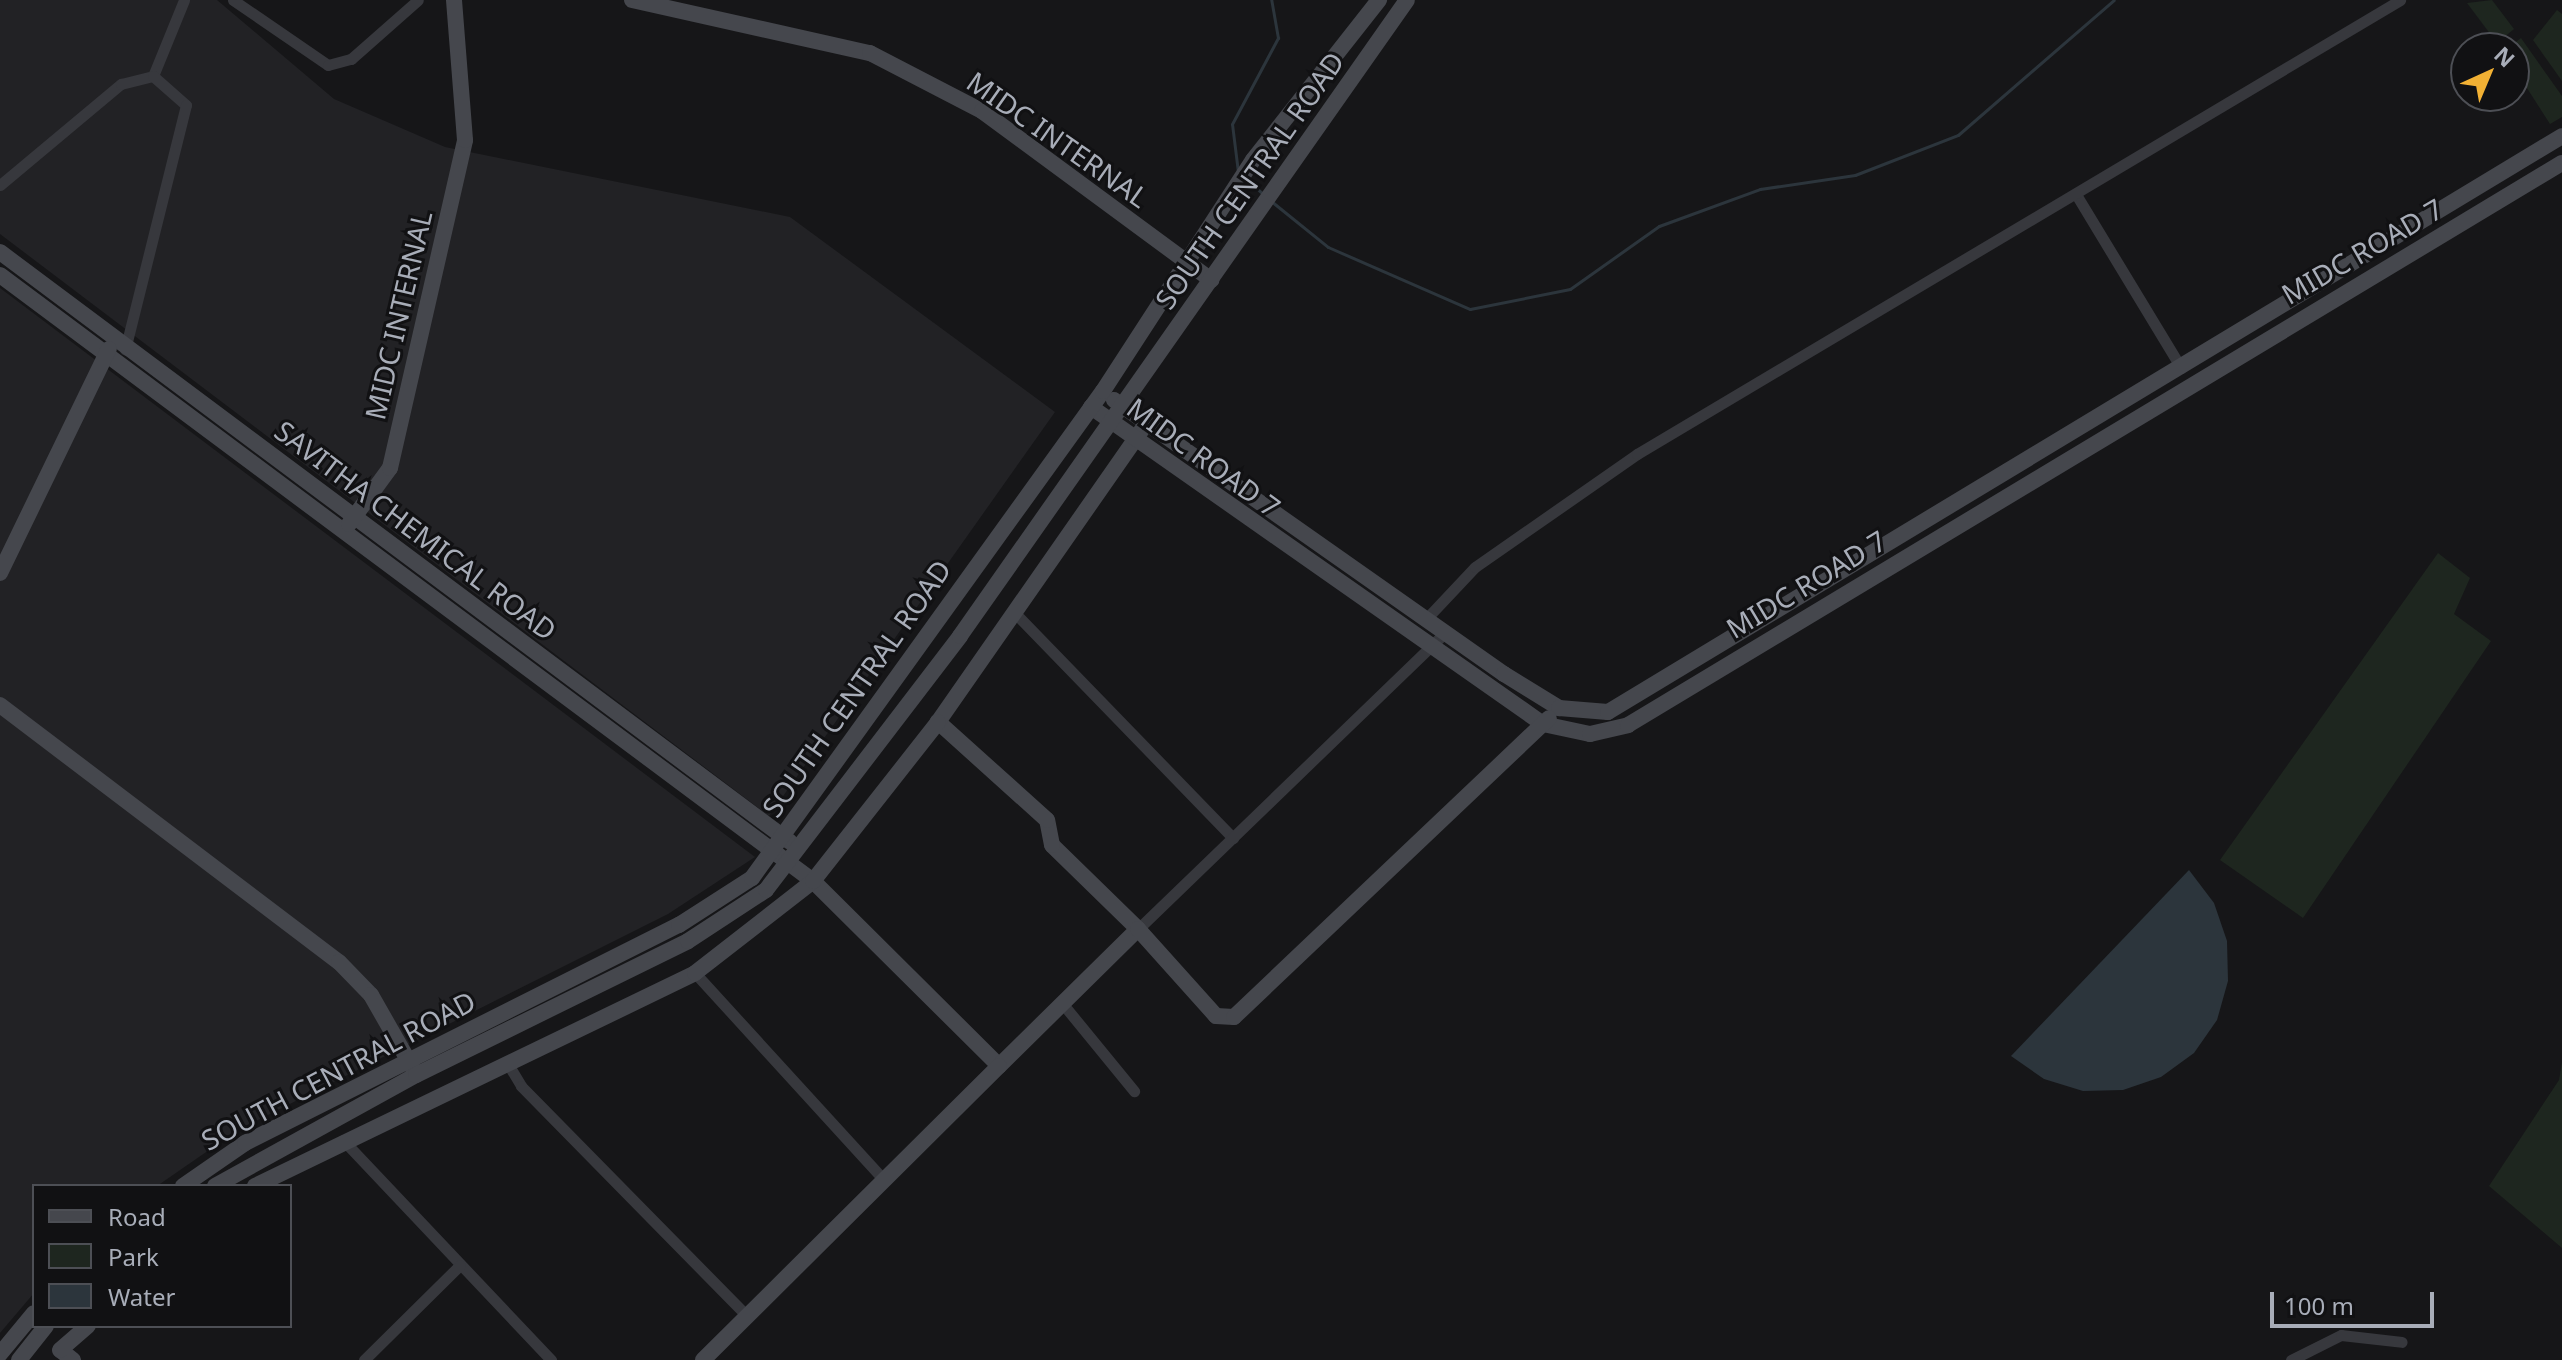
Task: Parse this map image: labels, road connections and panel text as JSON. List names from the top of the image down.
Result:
{
  "streets": {
    "street": [
      "MIDC INTERNAL",
      "SOUTH CENTRAL ROAD",
      "MIDC ROAD 7",
      "SAVITHA CHEMICAL ROAD"
    ]
  },
  "crossings": [
    ["MIDC INTERNAL", "SOUTH CENTRAL ROAD"],
    ["MIDC INTERNAL", "SAVITHA CHEMICAL ROAD"],
    ["SOUTH CENTRAL ROAD", "MIDC ROAD 7"],
    ["SOUTH CENTRAL ROAD", "SAVITHA CHEMICAL ROAD"]
  ],
  "legend": ["Road", "Park", "Water"],
  "scale_bar": "100 m",
  "north": "top right"
}
